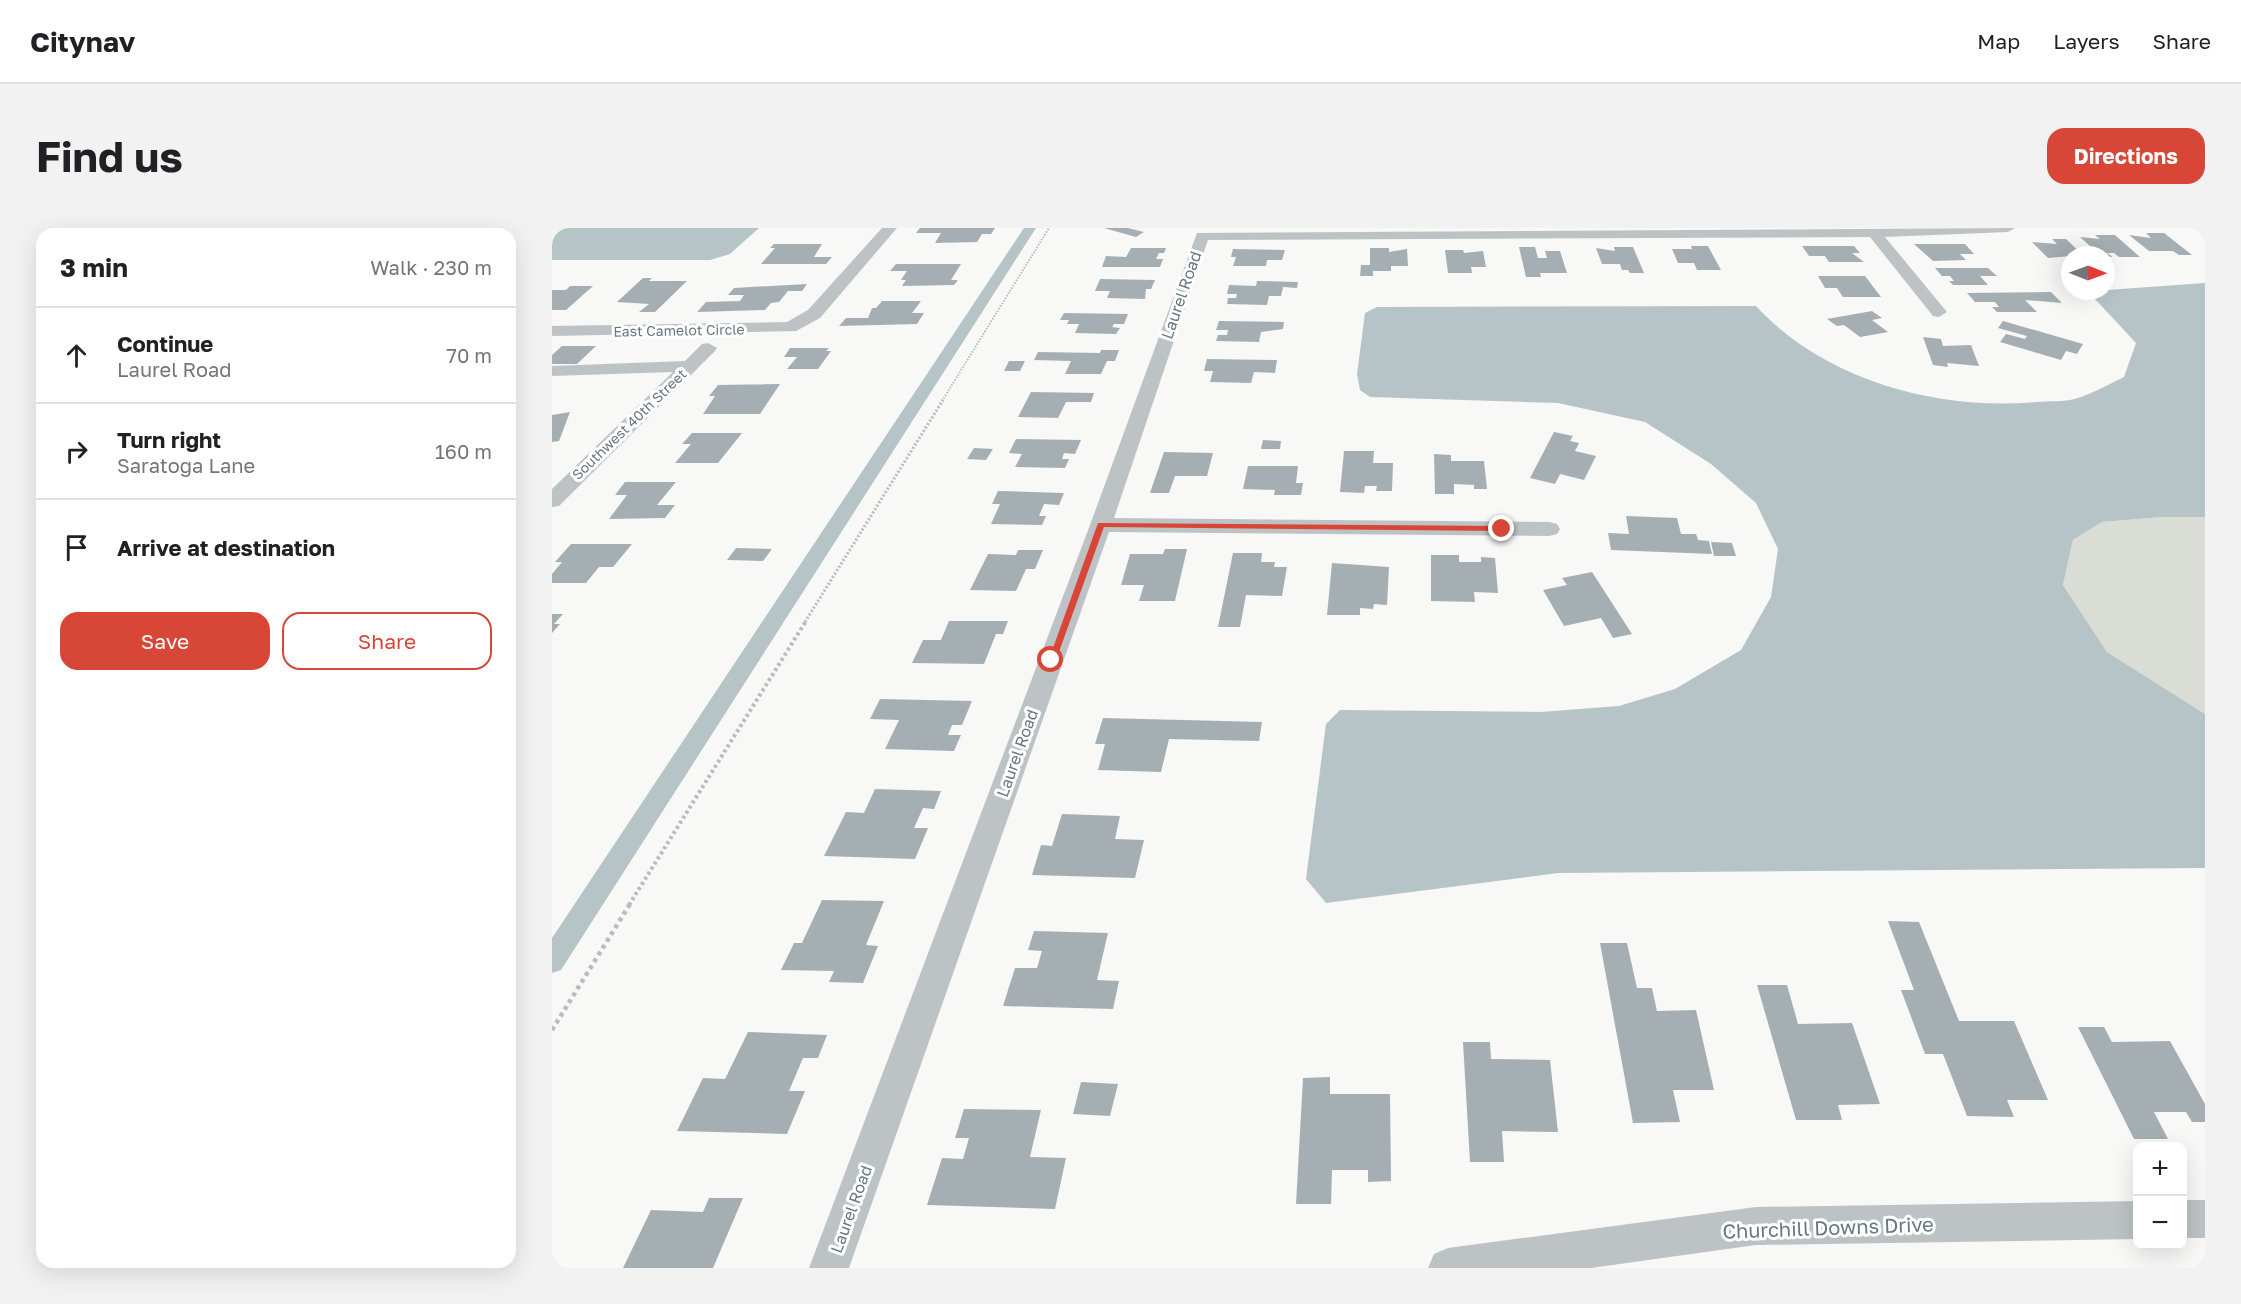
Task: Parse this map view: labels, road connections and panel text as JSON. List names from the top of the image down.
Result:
{
  "streets": {
    "street": [
      "Laurel Road",
      "East Camelot Circle",
      "Southwest 40th Street",
      "Churchill Downs Drive"
    ]
  },
  "north": "right",
  "page": {
    "header": "Citynav",
    "nav": ["Map", "Layers", "Share"],
    "buttons": [
      "Directions",
      ["Save", "Share"]
    ],
    "title": "Find us",
    "heading": ["3 min", "Walk · 230 m"],
    "list": [
      ["Continue", "Laurel Road", "70 m"],
      ["Turn right", "Saratoga Lane", "160 m"],
      "Arrive at destination"
    ],
    "map_buttons": ["+", "−"]
  }
}
